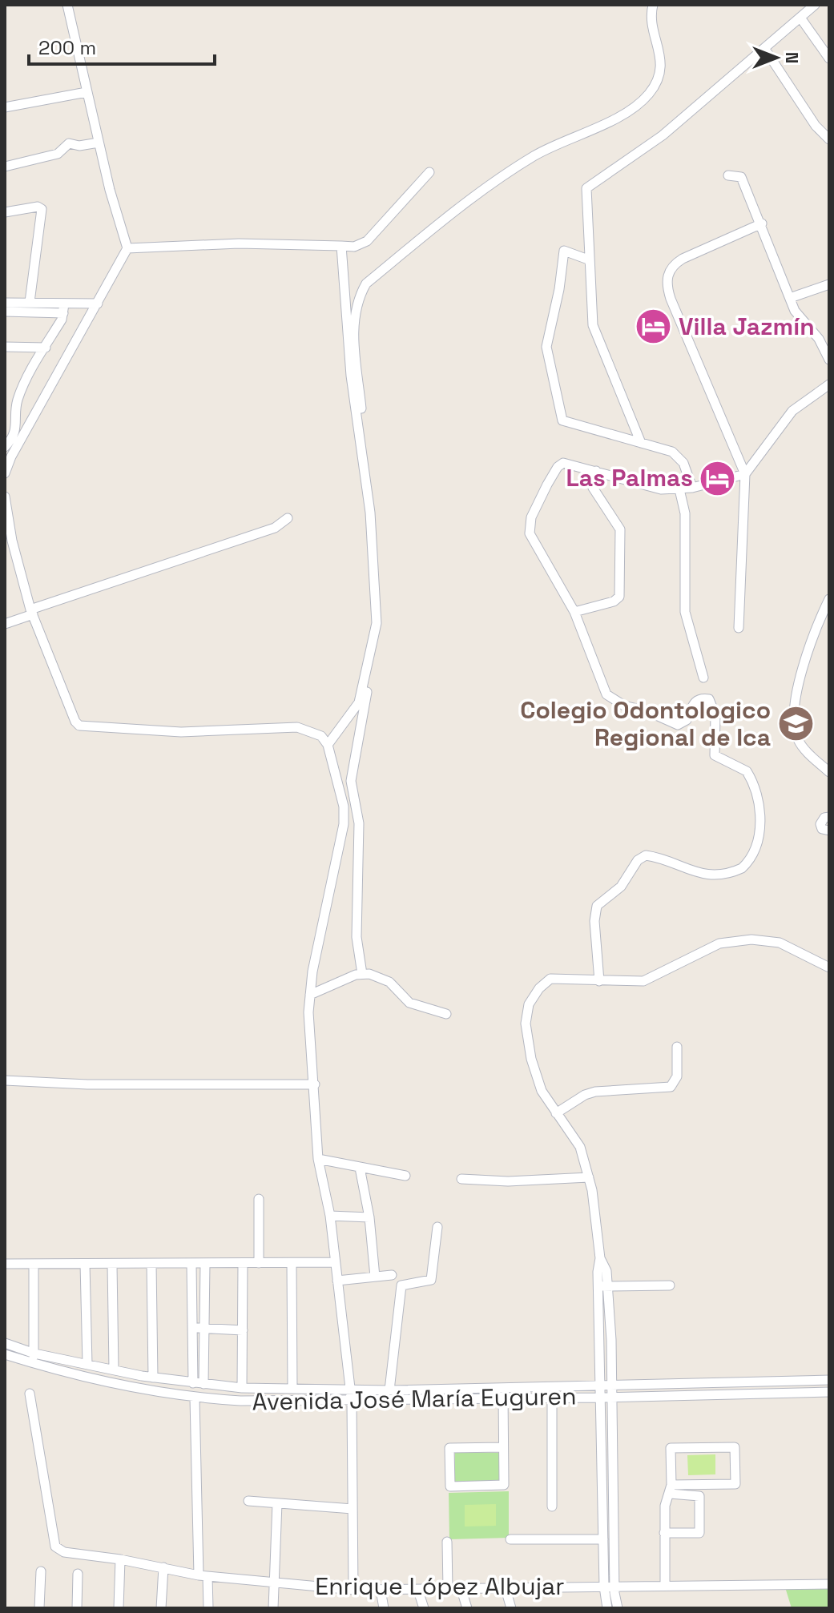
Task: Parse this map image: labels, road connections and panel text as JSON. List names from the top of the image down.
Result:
{
  "streets": {
    "street": ["Avenida José María Euguren", "Enrique López Albujar"]
  },
  "places": {
    "hotel": ["Villa Jazmín", "Las Palmas"],
    "school or university": ["Colegio Odontologico Regional de Ica"]
  },
  "scale_bar": "200 m",
  "north": "right"
}
